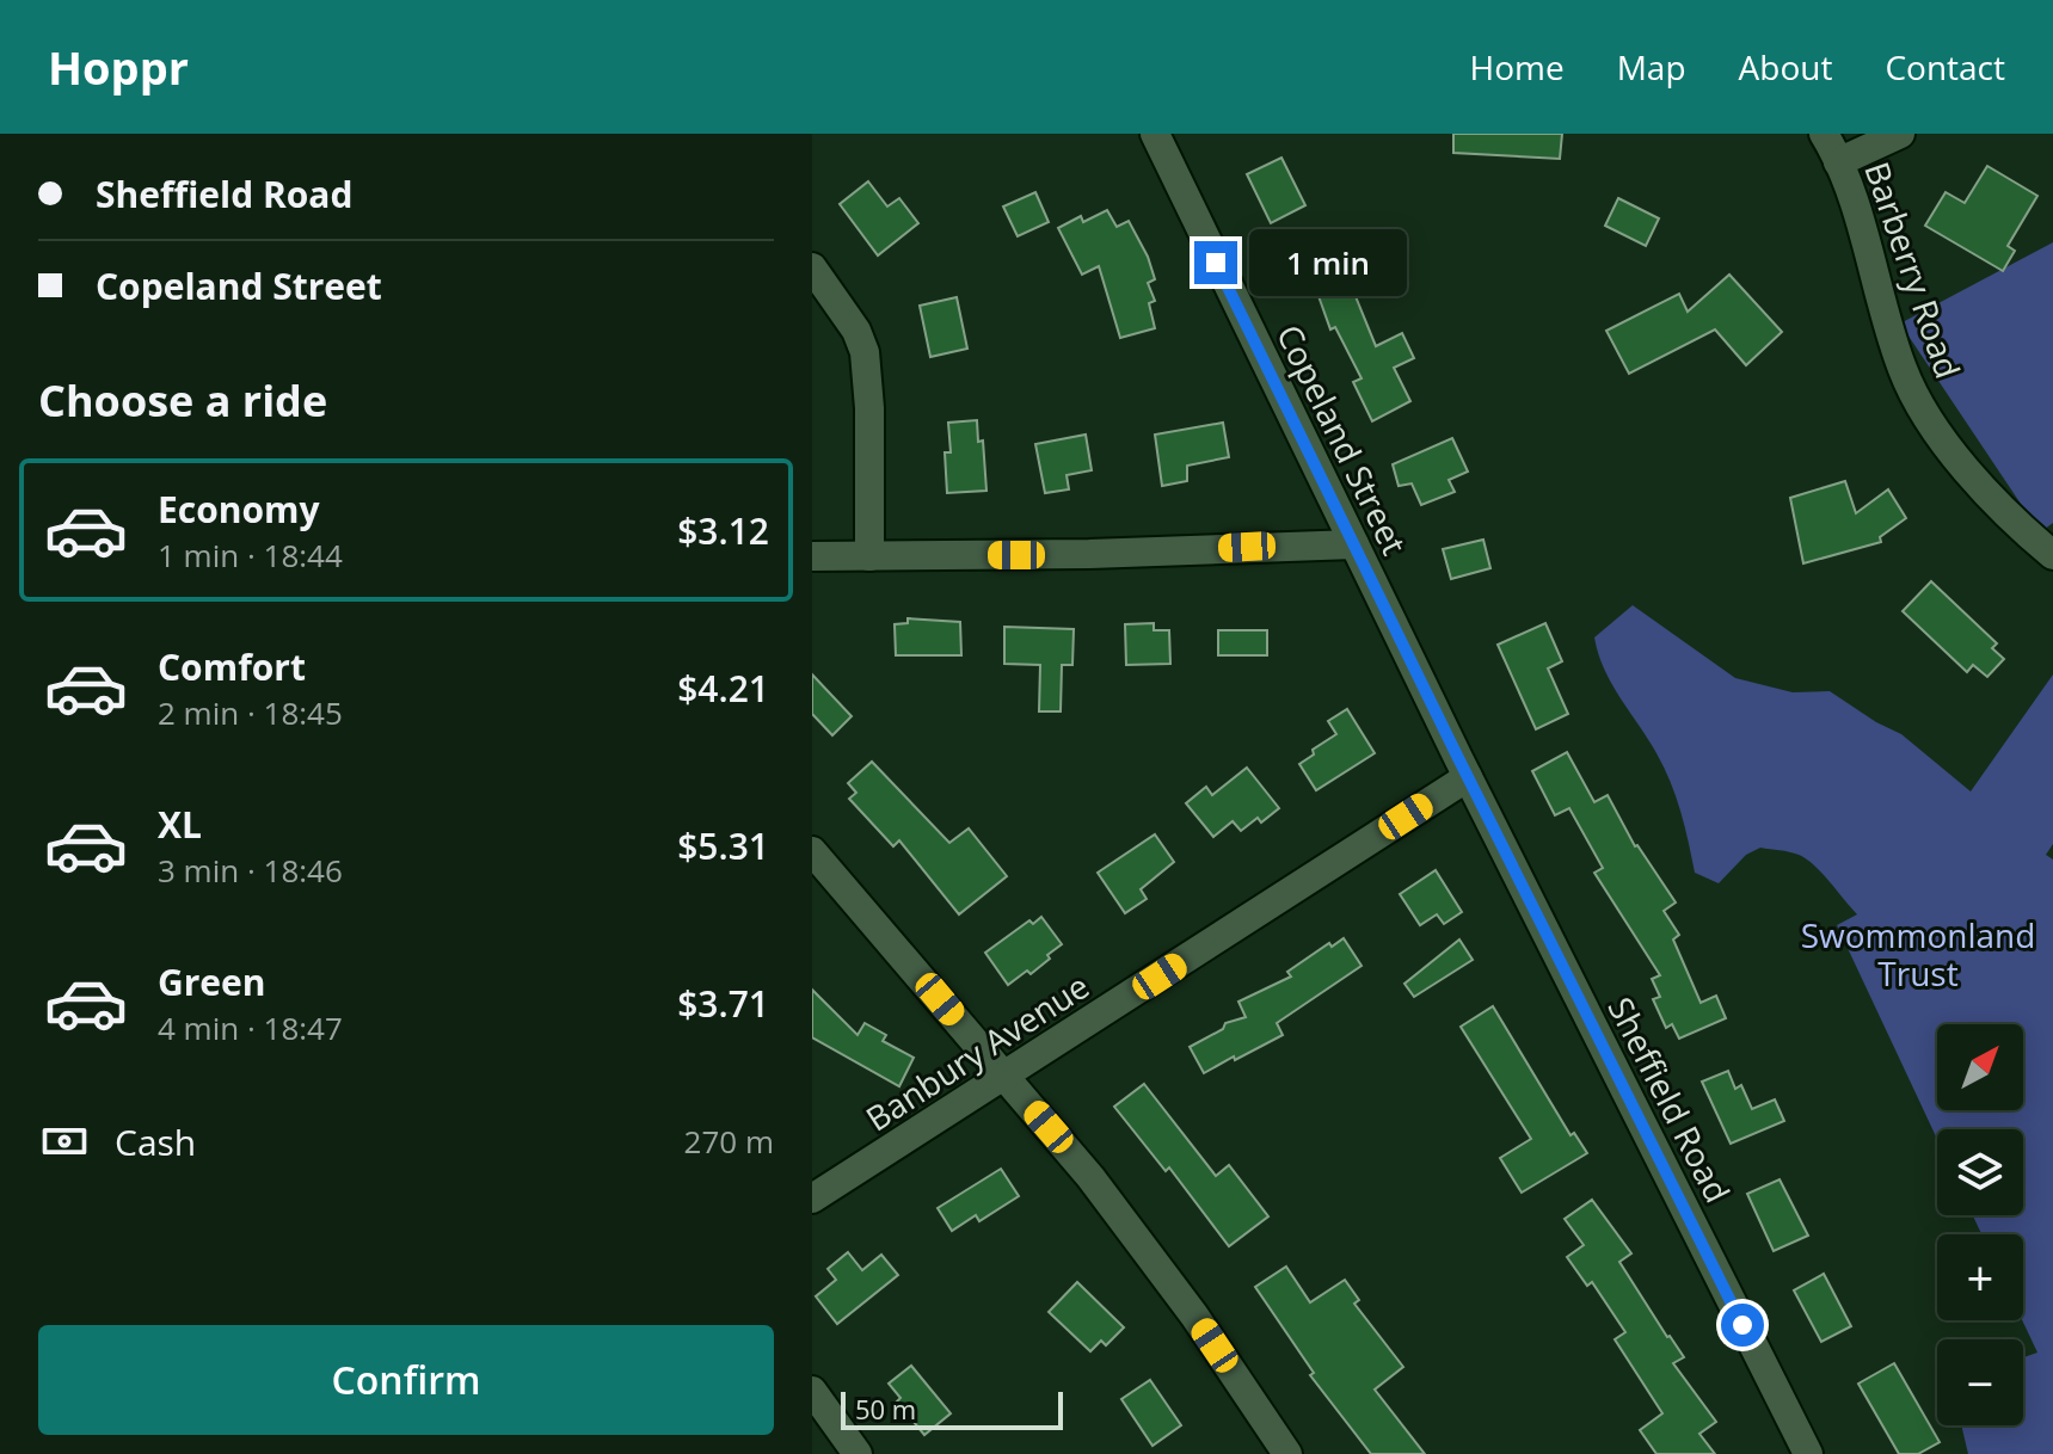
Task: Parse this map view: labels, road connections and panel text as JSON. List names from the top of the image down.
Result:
{
  "streets": {
    "street": [
      "Barberry Road",
      "Copeland Street",
      "Banbury Avenue",
      "Sheffield Road"
    ]
  },
  "crossings": [
    ["Copeland Street", "Banbury Avenue"],
    ["Copeland Street", "Sheffield Road"],
    ["Banbury Avenue", "Sheffield Road"]
  ],
  "parks": ["Swommonland Trust"],
  "scale_bar": "50 m",
  "north": "top right",
  "page": {
    "header": "Hoppr",
    "nav": [
      "Home",
      "Map",
      "About",
      "Contact"
    ],
    "banner": ["Sheffield Road", "Copeland Street"],
    "bubble": "1 min",
    "heading": "Choose a ride",
    "list": [
      {
        "name": "Economy",
        "note": "1 min · 18:44",
        "value": "$3.12"
      },
      {
        "name": "Comfort",
        "note": "2 min · 18:45",
        "value": "$4.21"
      },
      {
        "name": "XL",
        "note": "3 min · 18:46",
        "value": "$5.31"
      },
      {
        "name": "Green",
        "note": "4 min · 18:47",
        "value": "$3.71"
      }
    ],
    "map_buttons": ["+", "−"],
    "pay": ["Cash", "270 m"],
    "buttons": "Confirm",
    "scale": "50 m"
  }
}
